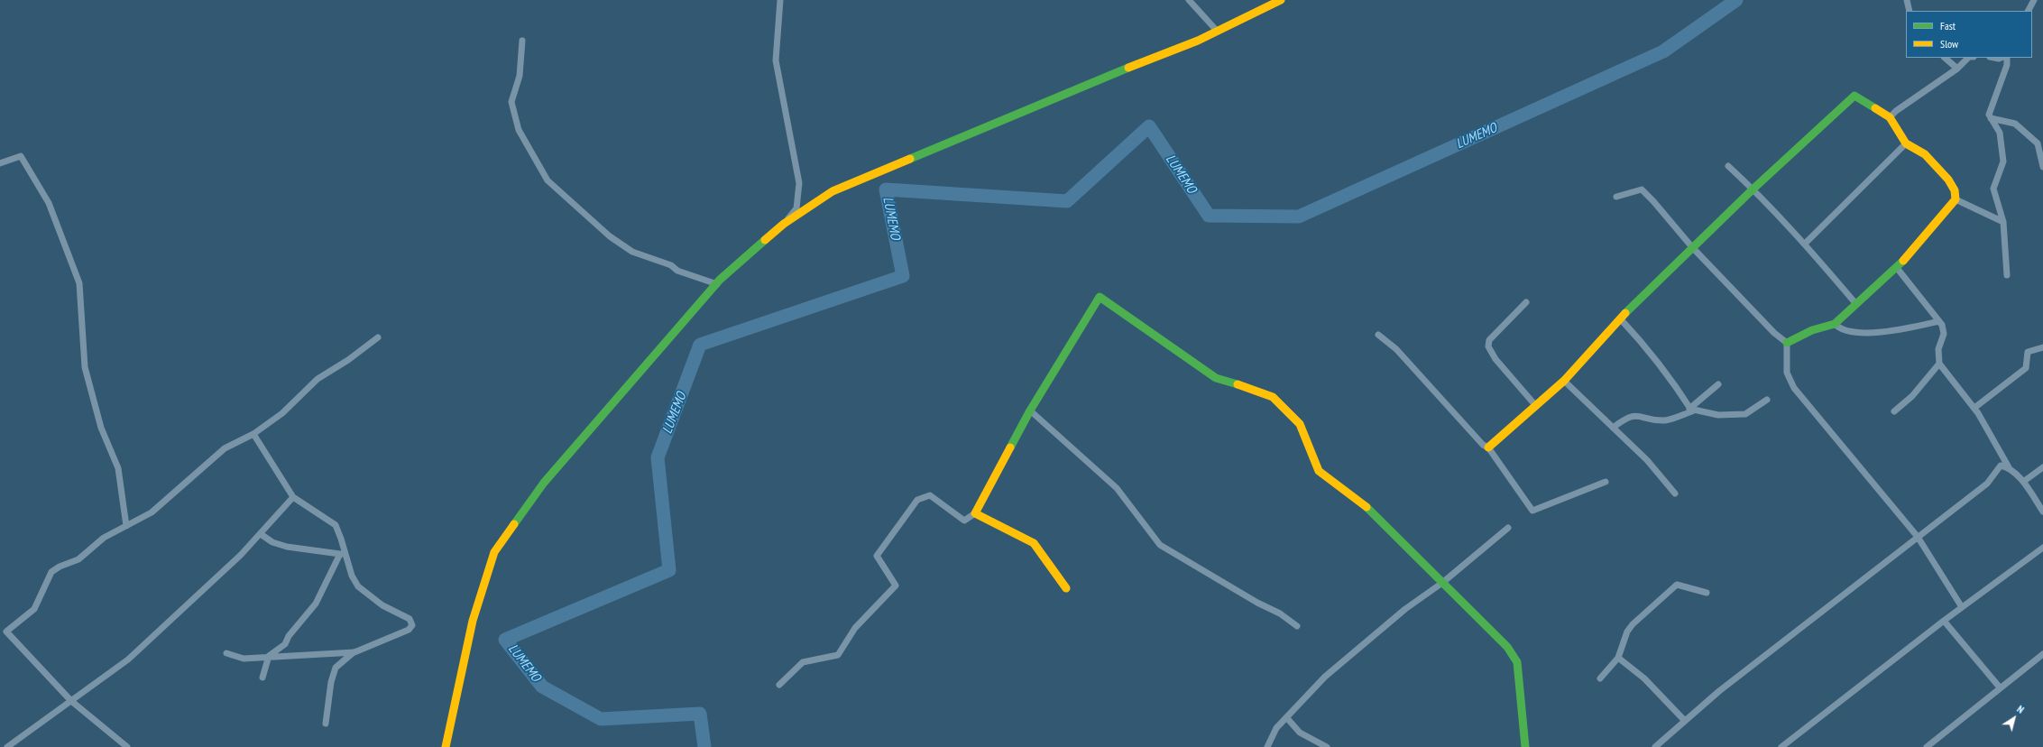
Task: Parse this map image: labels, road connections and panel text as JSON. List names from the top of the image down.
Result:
{
  "water": ["LUMEMO"],
  "legend": ["Fast", "Slow"],
  "north": "top right"
}
